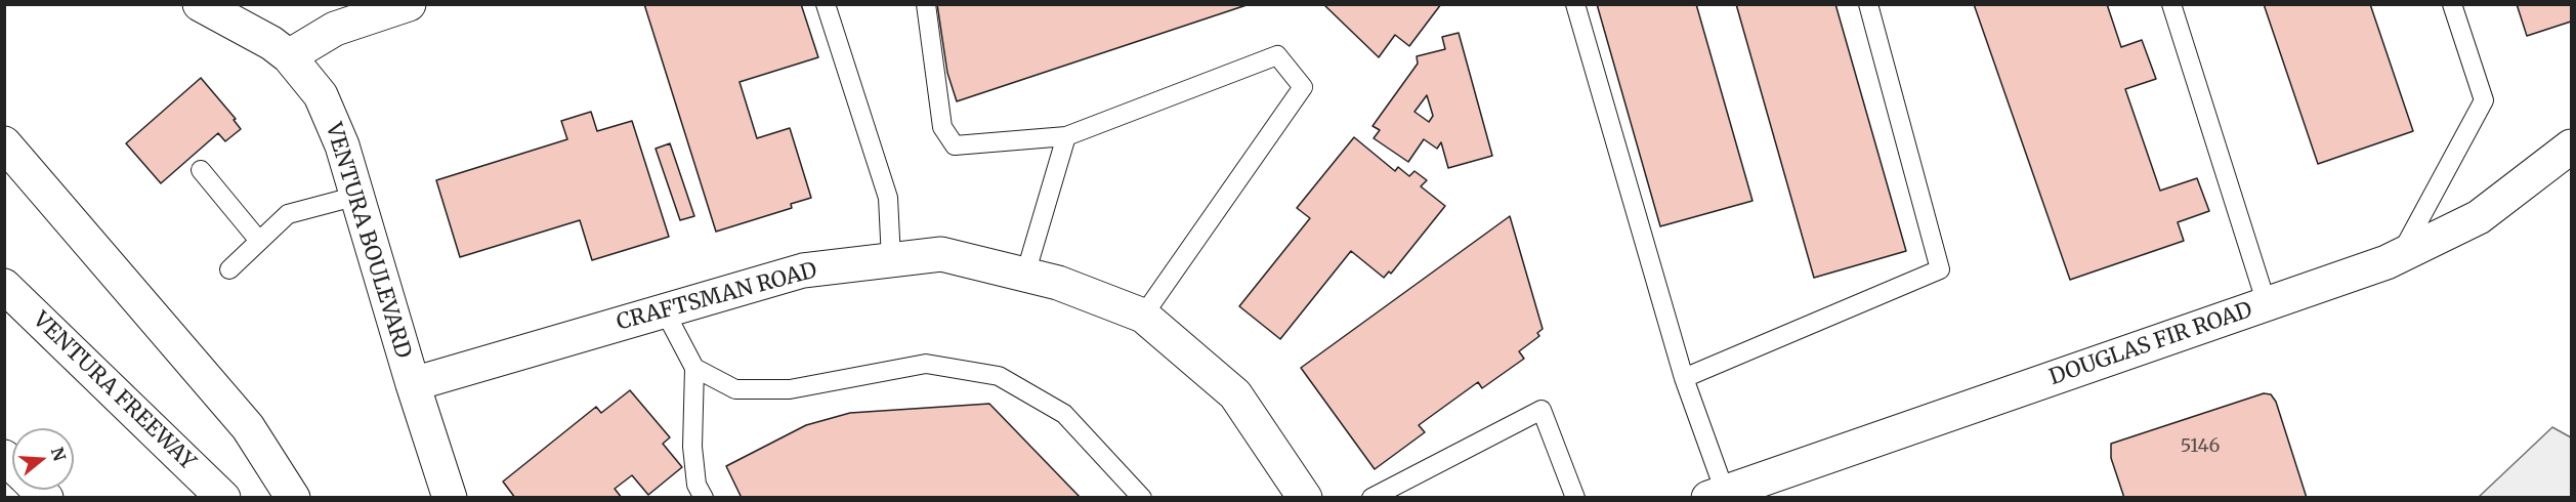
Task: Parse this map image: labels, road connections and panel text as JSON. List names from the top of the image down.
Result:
{
  "streets": {
    "main road": [
      "VENTURA BOULEVARD",
      "CRAFTSMAN ROAD",
      "DOUGLAS FIR ROAD",
      "VENTURA FREEWAY"
    ]
  },
  "crossings": [
    ["VENTURA BOULEVARD", "CRAFTSMAN ROAD"]
  ],
  "house_numbers": ["5146"],
  "north": "right"
}
